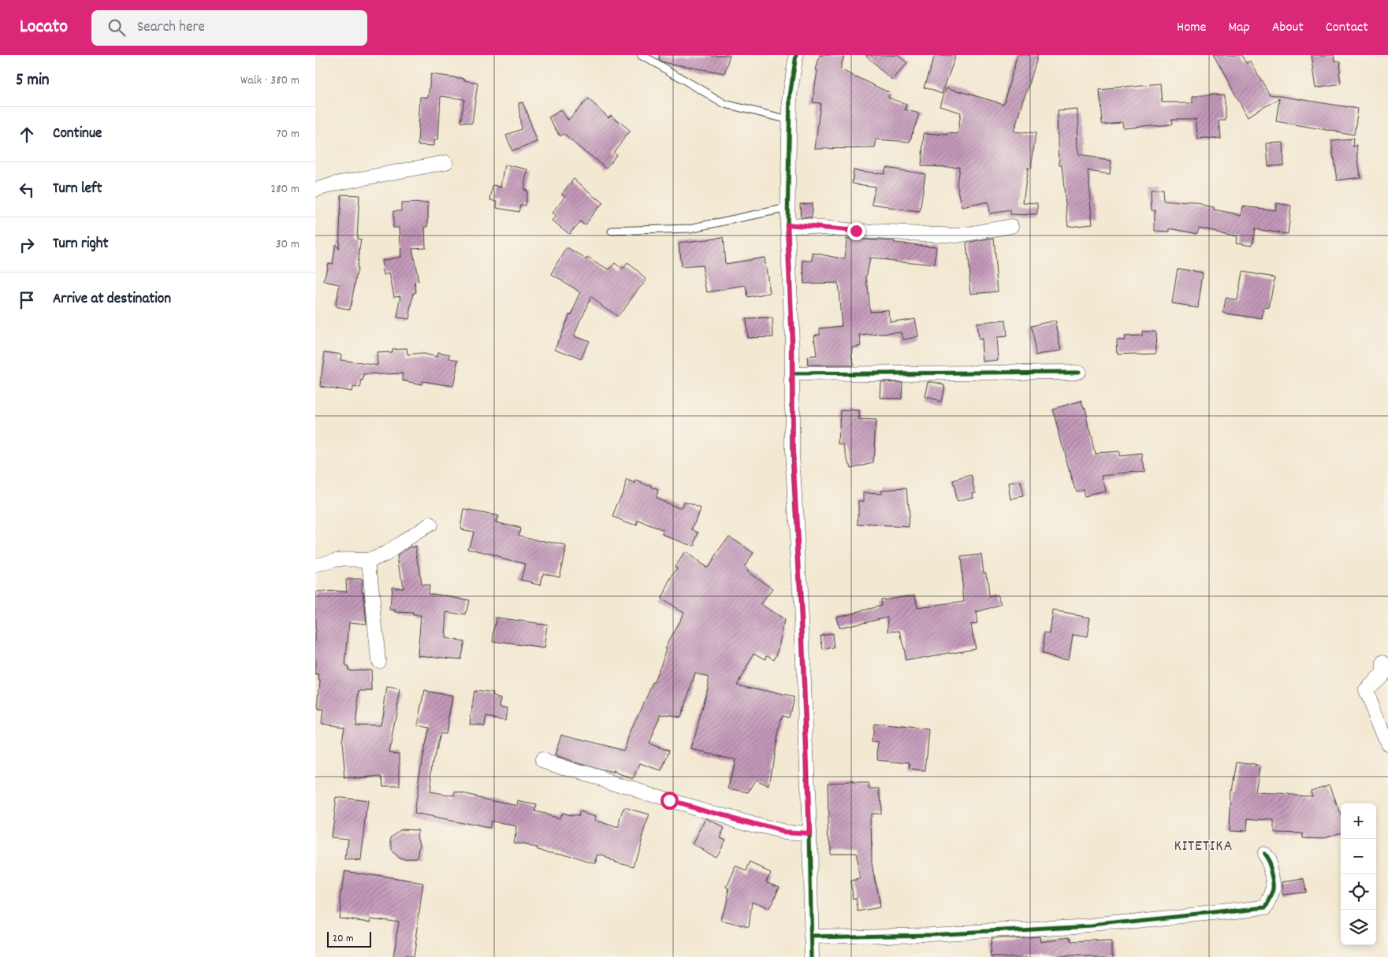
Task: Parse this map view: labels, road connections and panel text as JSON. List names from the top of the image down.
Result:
{
  "districts": ["KITETIKA"],
  "scale_bar": "20 m",
  "page": {
    "header": "Locato",
    "search": "Search here",
    "nav": [
      "Home",
      "Map",
      "About",
      "Contact"
    ],
    "heading": ["5 min", "Walk · 380 m"],
    "list": [
      ["Continue", "70 m"],
      ["Turn left", "280 m"],
      ["Turn right", "30 m"],
      "Arrive at destination"
    ],
    "map_buttons": ["+", "−"],
    "scale": "20 m"
  }
}
